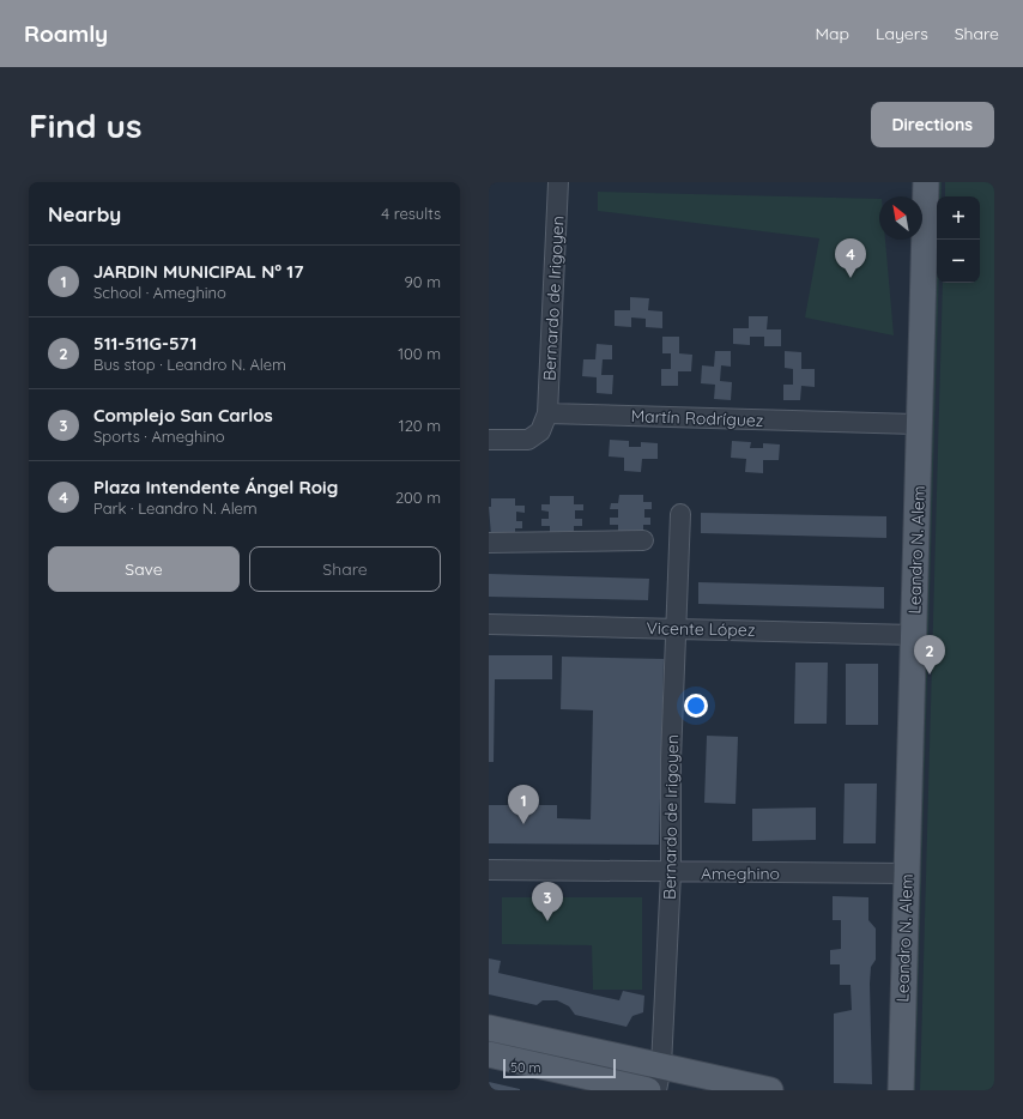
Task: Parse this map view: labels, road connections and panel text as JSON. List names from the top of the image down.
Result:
{
  "streets": {
    "main road": ["Leandro N. Alem"],
    "street": [
      "Bernardo de Irigoyen",
      "Martín Rodríguez",
      "Vicente López",
      "Ameghino"
    ]
  },
  "crossings": [
    ["Bernardo de Irigoyen", "Martín Rodríguez"],
    ["Bernardo de Irigoyen", "Vicente López"],
    ["Bernardo de Irigoyen", "Ameghino"],
    ["Martín Rodríguez", "Leandro N. Alem"],
    ["Leandro N. Alem", "Vicente López"],
    ["Leandro N. Alem", "Ameghino"]
  ],
  "scale_bar": "50 m",
  "north": "top left",
  "page": {
    "header": "Roamly",
    "nav": ["Map", "Layers", "Share"],
    "buttons": [
      "Directions",
      ["Save", "Share"]
    ],
    "title": "Find us",
    "heading": ["Nearby", "4 results"],
    "map_buttons": ["+", "−"],
    "pins": [
      "4",
      "2",
      "1",
      "3"
    ],
    "list": [
      {
        "mark": "1",
        "name": "JARDIN MUNICIPAL N° 17",
        "note": "School · Ameghino",
        "value": "90 m"
      },
      {
        "mark": "2",
        "name": "511-511G-571",
        "note": "Bus stop · Leandro N. Alem",
        "value": "100 m"
      },
      {
        "mark": "3",
        "name": "Complejo San Carlos",
        "note": "Sports · Ameghino",
        "value": "120 m"
      },
      {
        "mark": "4",
        "name": "Plaza Intendente Ángel Roig",
        "note": "Park · Leandro N. Alem",
        "value": "200 m"
      }
    ],
    "scale": "50 m"
  }
}
